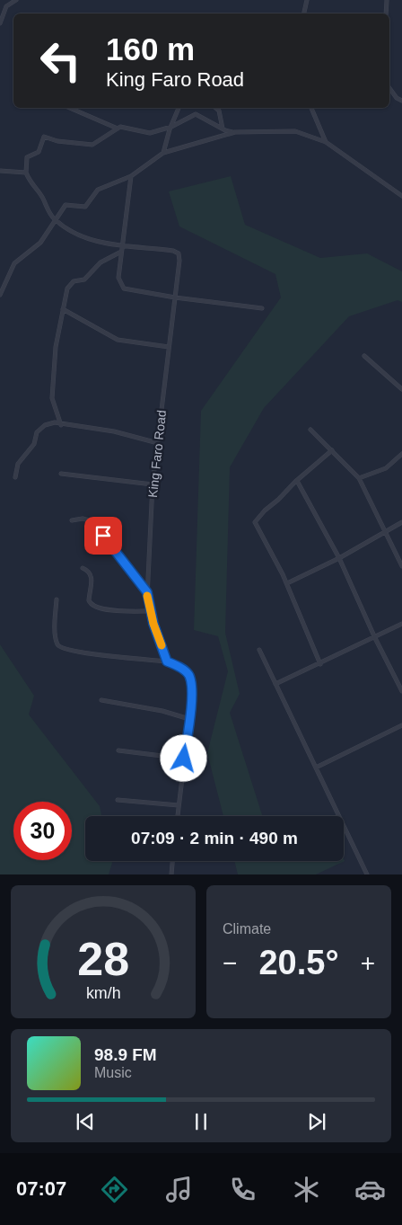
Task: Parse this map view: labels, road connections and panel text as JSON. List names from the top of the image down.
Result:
{
  "streets": {
    "street": ["King Faro Road"]
  },
  "page": {
    "turn": ["160 m", "King Faro Road"],
    "limit": "30",
    "trip": "07:09 · 2 min · 490 m",
    "tile": "Climate",
    "heat": ["−", "20.5°", "+"],
    "song": ["98.9 FM", "Music"],
    "tabs": "07:07",
    "gauge": ["28", "km/h"]
  }
}
